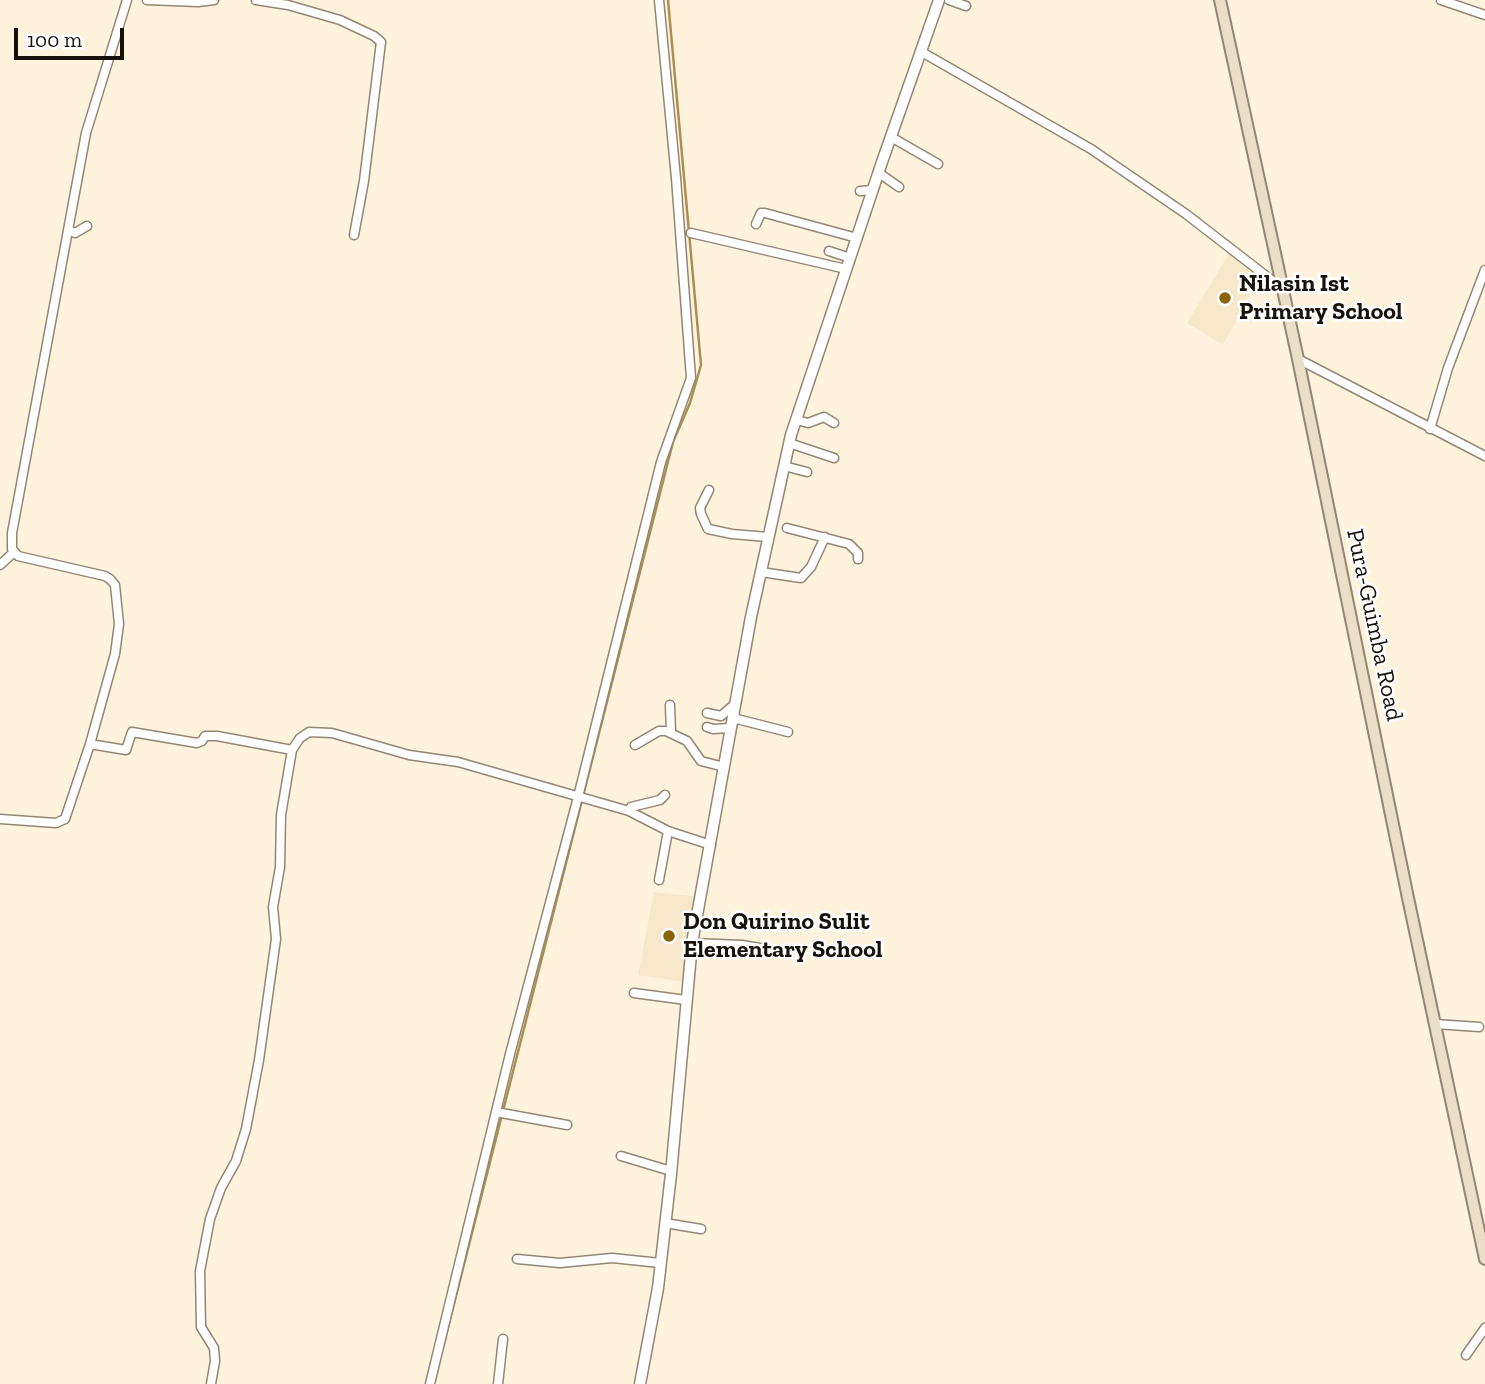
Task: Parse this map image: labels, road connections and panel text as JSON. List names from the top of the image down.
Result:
{
  "streets": {
    "main road": ["Pura-Guimba Road"]
  },
  "places": ["Nilasin Ist Primary School", "Don Quirino Sulit Elementary School"],
  "scale_bar": "100 m"
}
